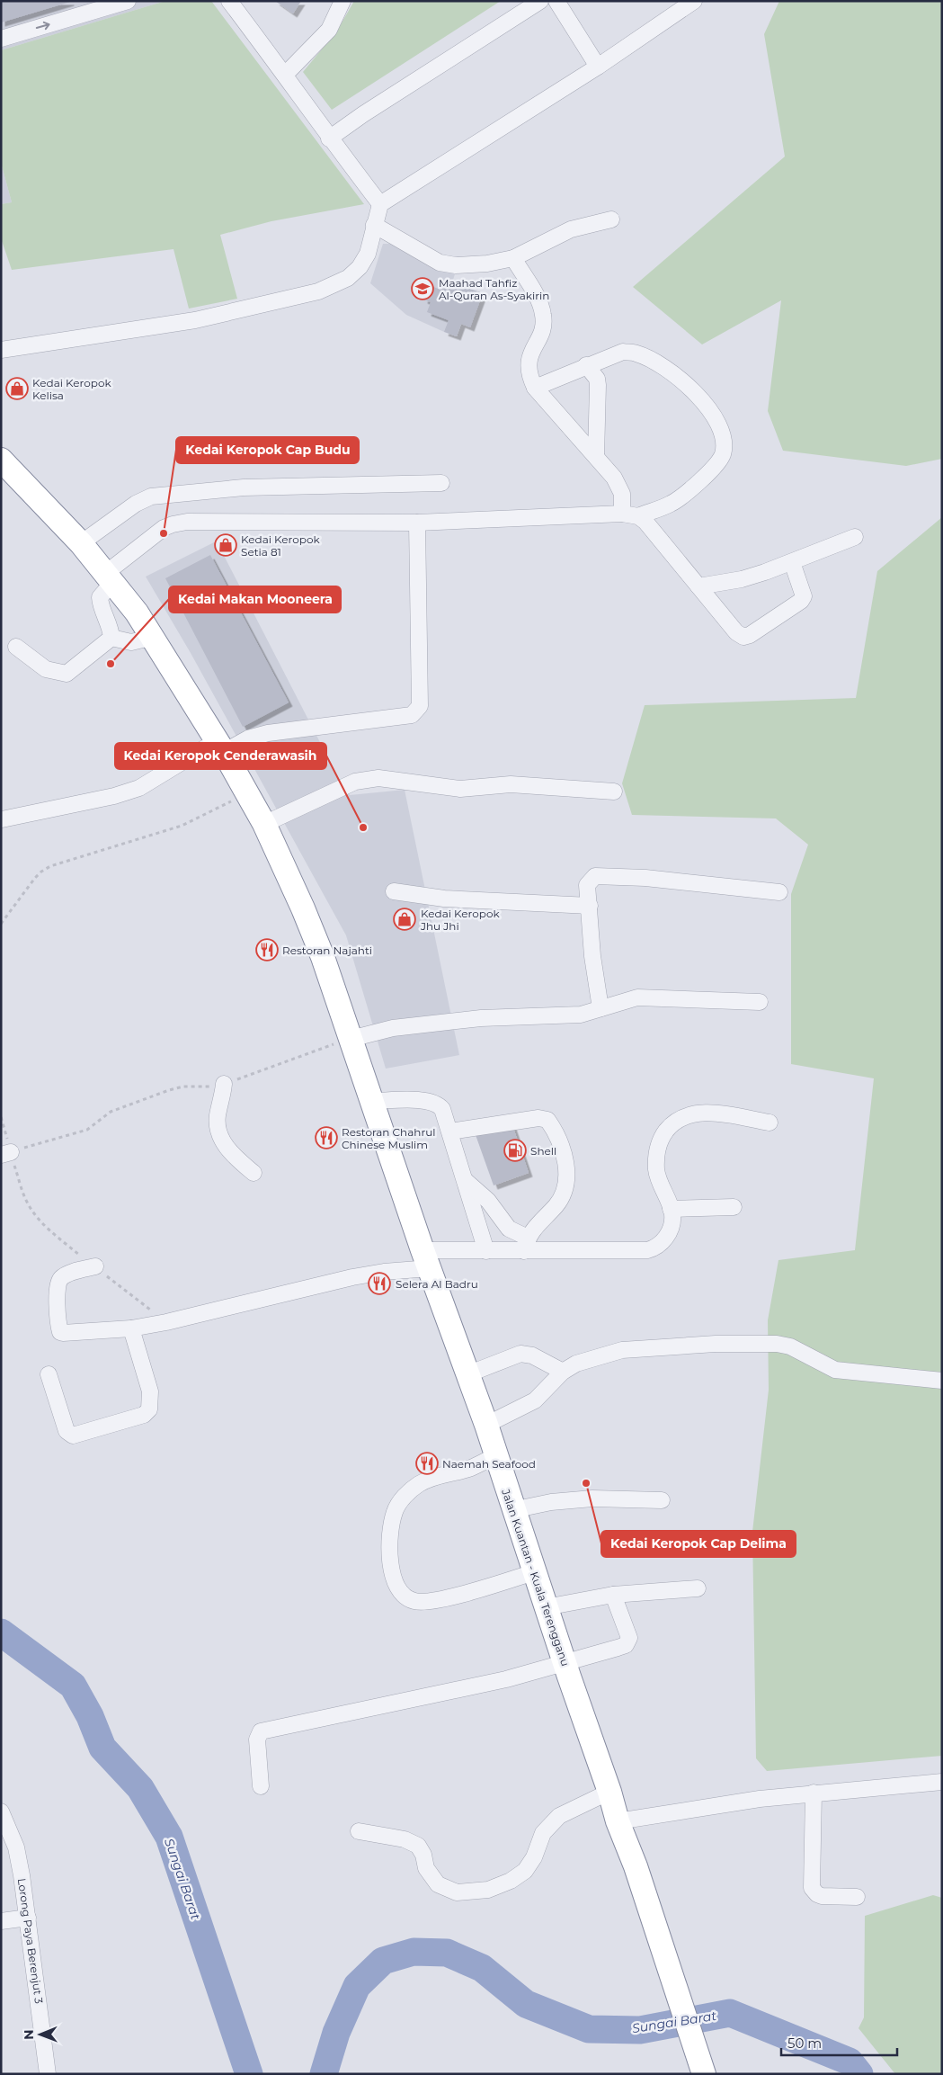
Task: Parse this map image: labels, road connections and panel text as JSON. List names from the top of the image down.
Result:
{
  "streets": {
    "highway": ["Jalan Kuantan - Kuala Terengganu"],
    "street": ["Lorong Paya Berenjut 3"]
  },
  "water": ["Sungai Barat"],
  "places": {
    "school or university": ["Maahad Tahfiz Al-Quran As-Syakirin"],
    "shop": ["Kedai Keropok Kelisa", "Kedai Keropok Setia 81", "Kedai Keropok Jhu Jhi"],
    "other": [
      "Kedai Keropok Cap Budu",
      "Kedai Makan Mooneera",
      "Kedai Keropok Cenderawasih",
      "Kedai Keropok Cap Delima"
    ],
    "restaurant": [
      "Restoran Najahti",
      "Restoran Chahrul Chinese Muslim",
      "Selera Al Badru",
      "Naemah Seafood"
    ],
    "fuel station": ["Shell"]
  },
  "scale_bar": "50 m",
  "north": "left"
}
